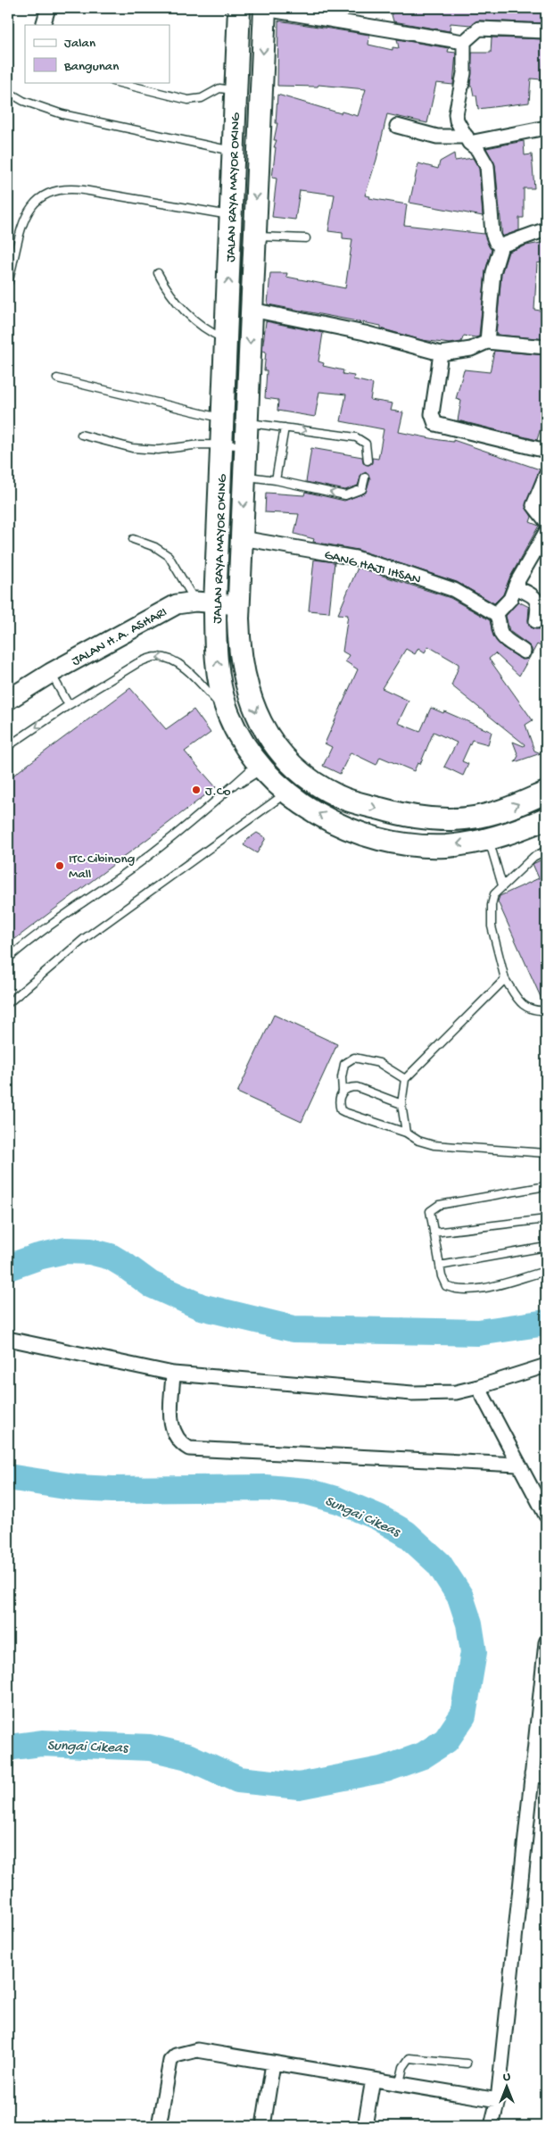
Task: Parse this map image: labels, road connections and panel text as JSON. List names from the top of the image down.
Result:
{
  "streets": {
    "main road": ["JALAN RAYA MAYOR OKING"],
    "street": ["GANG HAJI IHSAN", "JALAN H.A. ASHARI"]
  },
  "crossings": [
    ["JALAN RAYA MAYOR OKING", "GANG HAJI IHSAN"],
    ["JALAN RAYA MAYOR OKING", "JALAN H.A. ASHARI"]
  ],
  "water": ["Sungai Cikeas"],
  "places": ["J.Co", "ITC Cibinong Mall"],
  "legend": ["Jalan", "Bangunan"],
  "north": "top"
}
